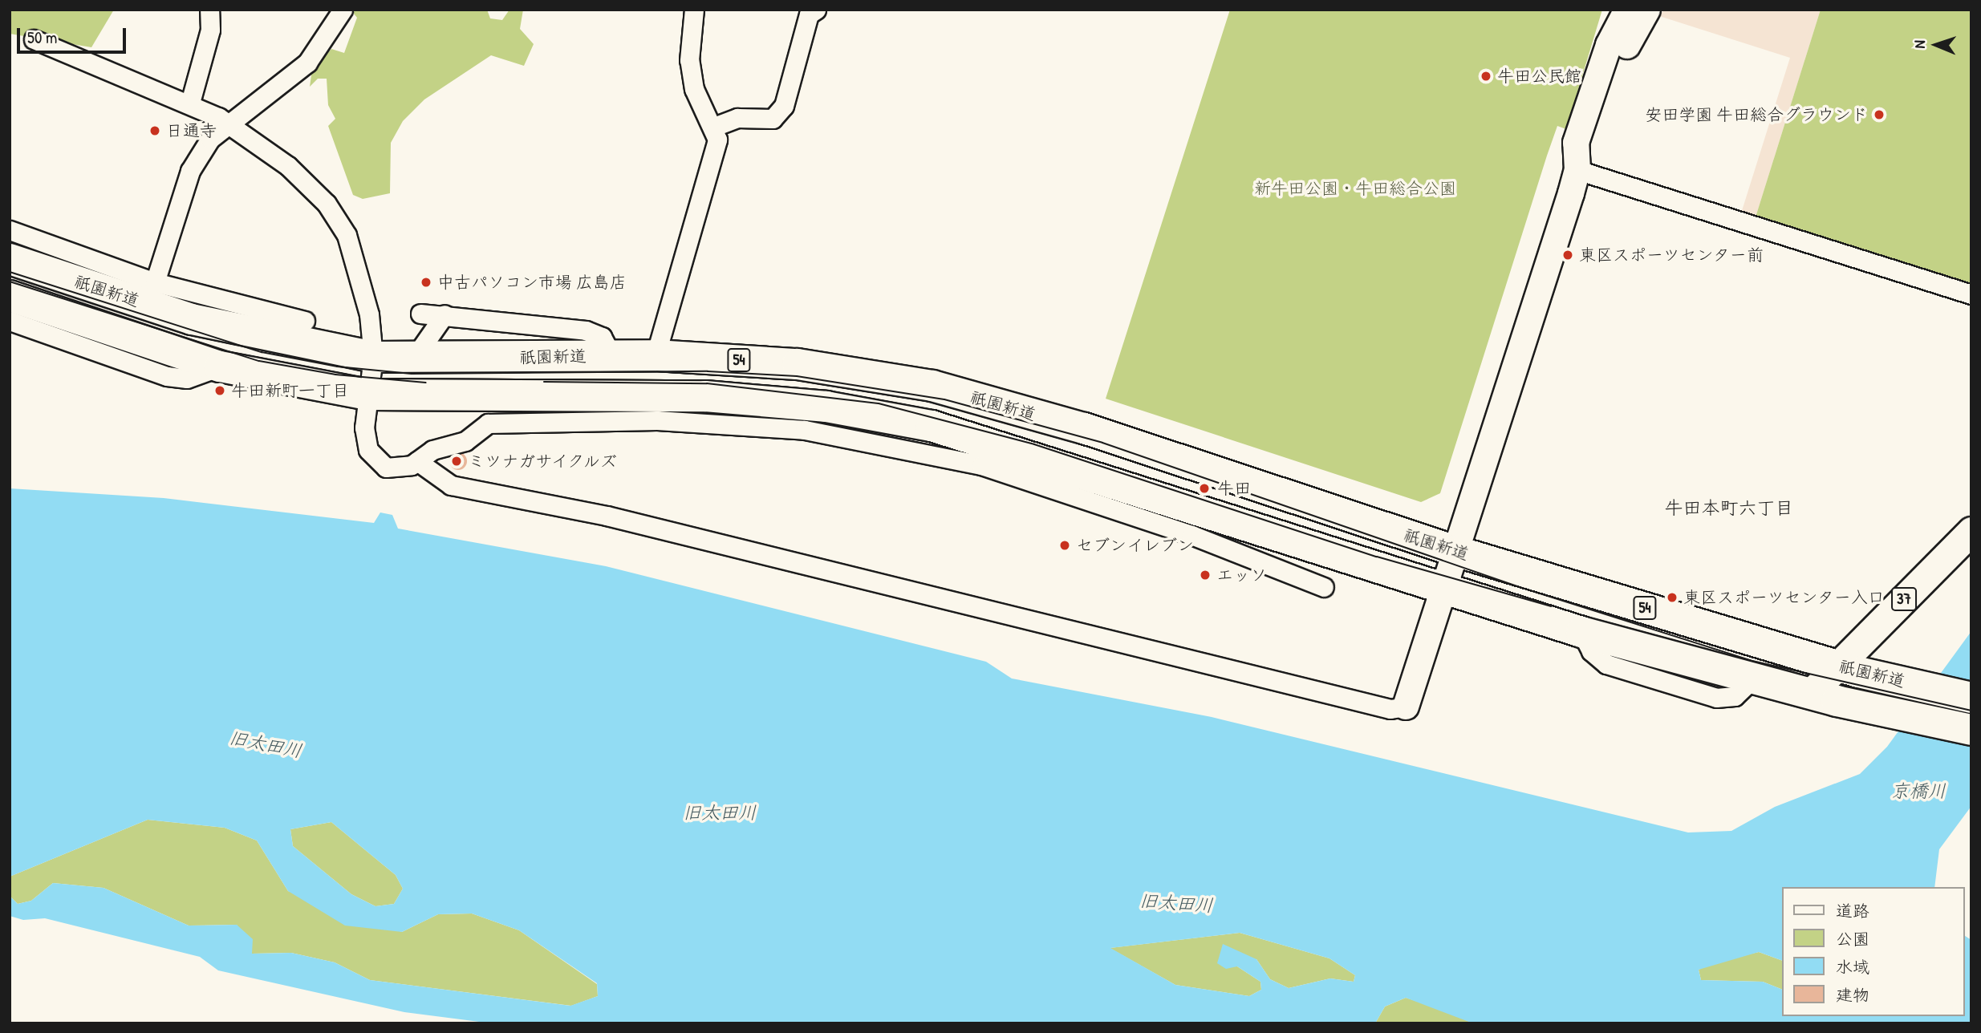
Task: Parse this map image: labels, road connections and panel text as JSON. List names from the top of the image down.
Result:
{
  "streets": {
    "highway": ["祇園新道", "54"],
    "main road": ["37"]
  },
  "crossings": [
    ["祇園新道", "37"]
  ],
  "districts": ["牛田本町六丁目"],
  "water": ["旧太田川", "京橋川"],
  "parks": ["新牛田公園・牛田総合公園"],
  "places": [
    "牛田公民館",
    "安田学園 牛田総合グラウンド",
    "日通寺",
    "東区スポーツセンター前",
    "中古パソコン市場 広島店",
    "牛田新町一丁目",
    "ミツナガサイクルズ",
    "牛田",
    "セブンイレブン",
    "エッソ",
    "東区スポーツセンター入口"
  ],
  "legend": [
    "道路",
    "公園",
    "水域",
    "建物"
  ],
  "scale_bar": "50 m",
  "north": "left"
}
